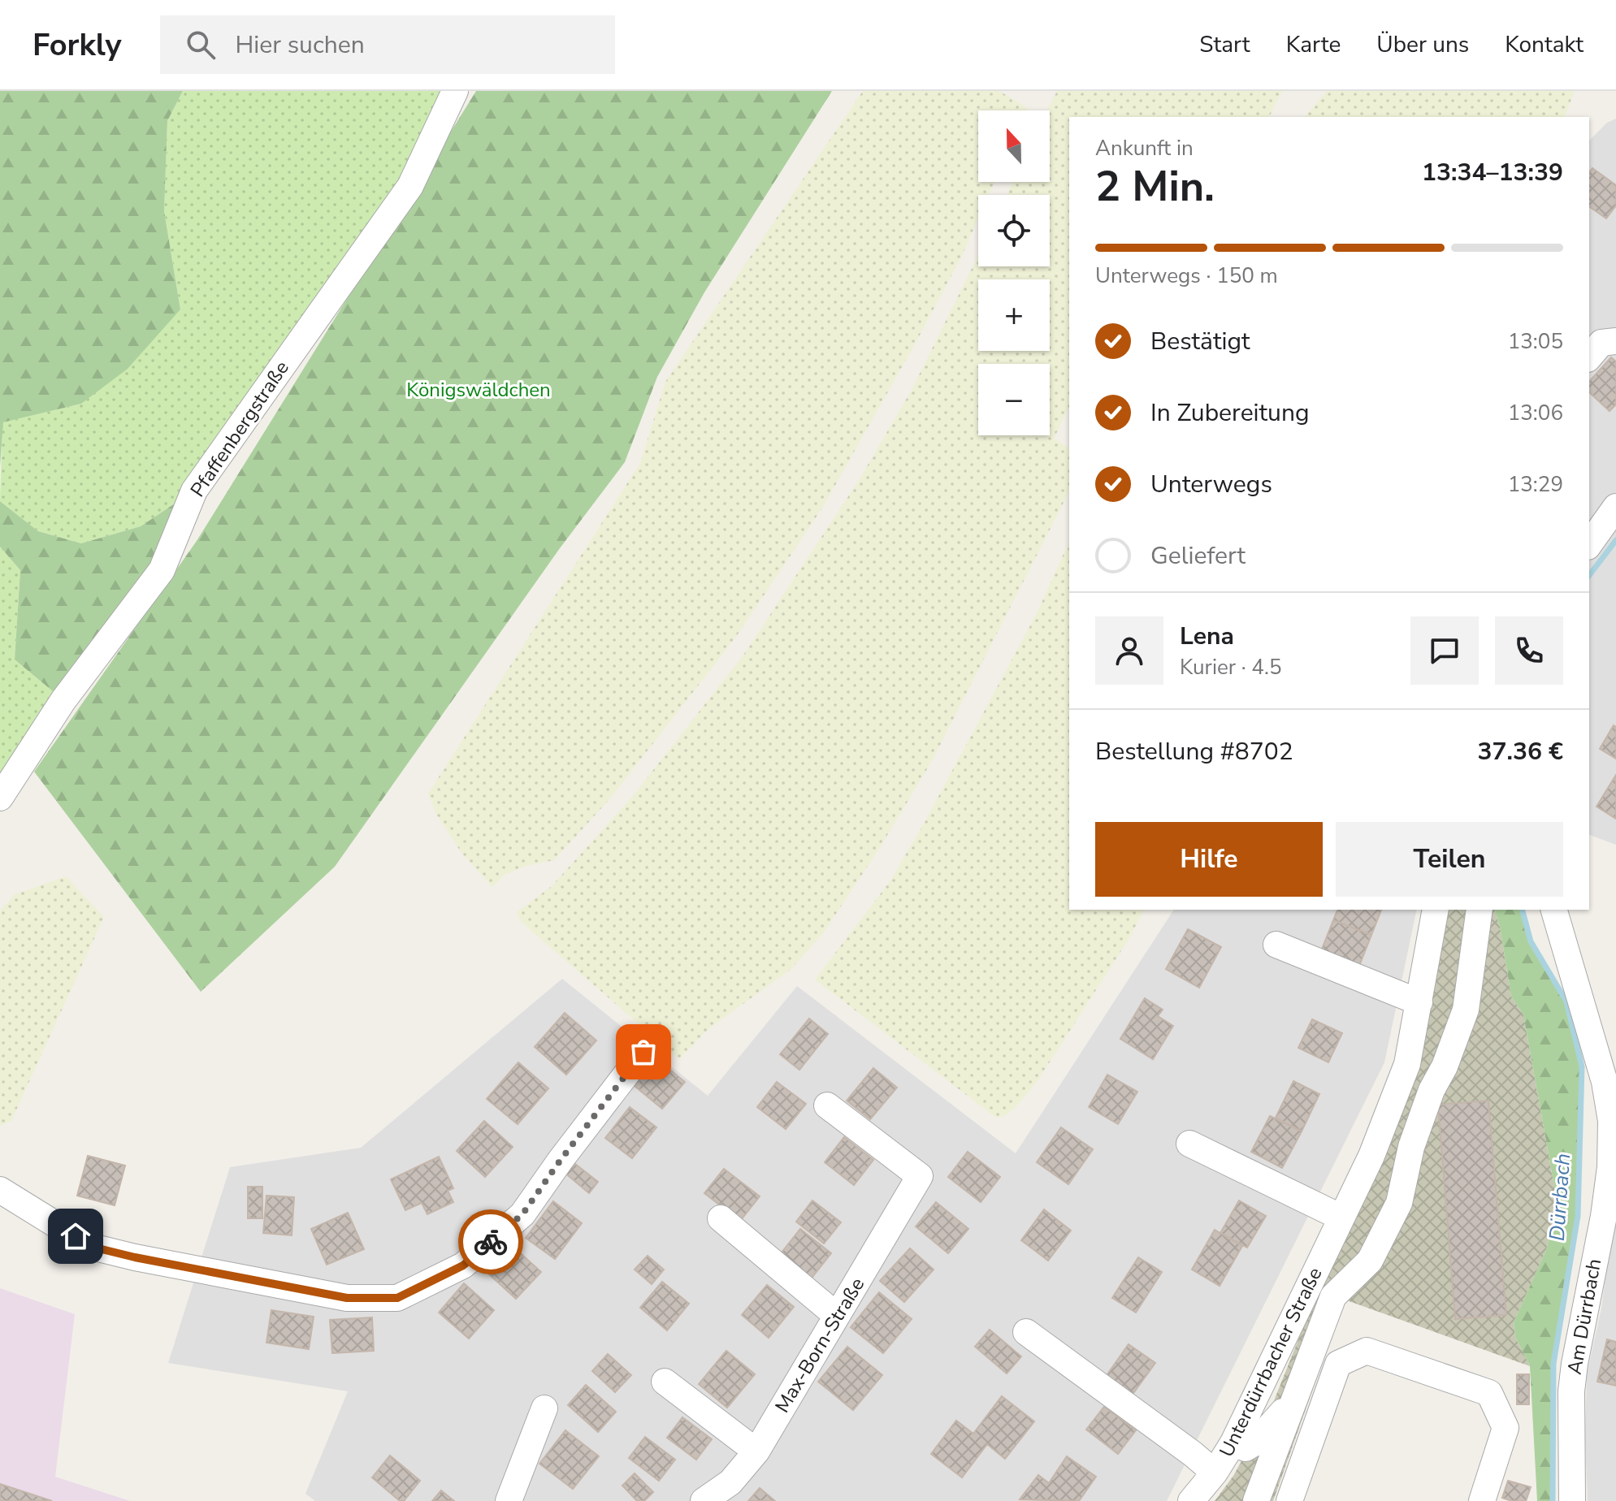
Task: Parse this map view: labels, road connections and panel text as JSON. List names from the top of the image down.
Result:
{
  "streets": {
    "street": [
      "Pfaffenbergstraße",
      "Am Dürrbach",
      "Max-Born-Straße",
      "Unterdürrbacher Straße"
    ]
  },
  "water": ["Dürrbach"],
  "parks": ["Königswäldchen"],
  "north": "top",
  "page": {
    "header": "Forkly",
    "search": "Hier suchen",
    "nav": [
      "Start",
      "Karte",
      "Über uns",
      "Kontakt"
    ],
    "map_buttons": ["+", "−"],
    "heading": ["2 Min.", "Ankunft in", "13:34–13:39"],
    "panel": [
      "Lena",
      "Kurier · 4.5",
      "Bestellung #8702",
      "37.36 €"
    ],
    "bar": "Unterwegs · 150 m",
    "list": [
      ["Bestätigt", "13:05"],
      ["In Zubereitung", "13:06"],
      ["Unterwegs", "13:29"],
      "Geliefert"
    ],
    "buttons": ["Hilfe", "Teilen"]
  }
}
